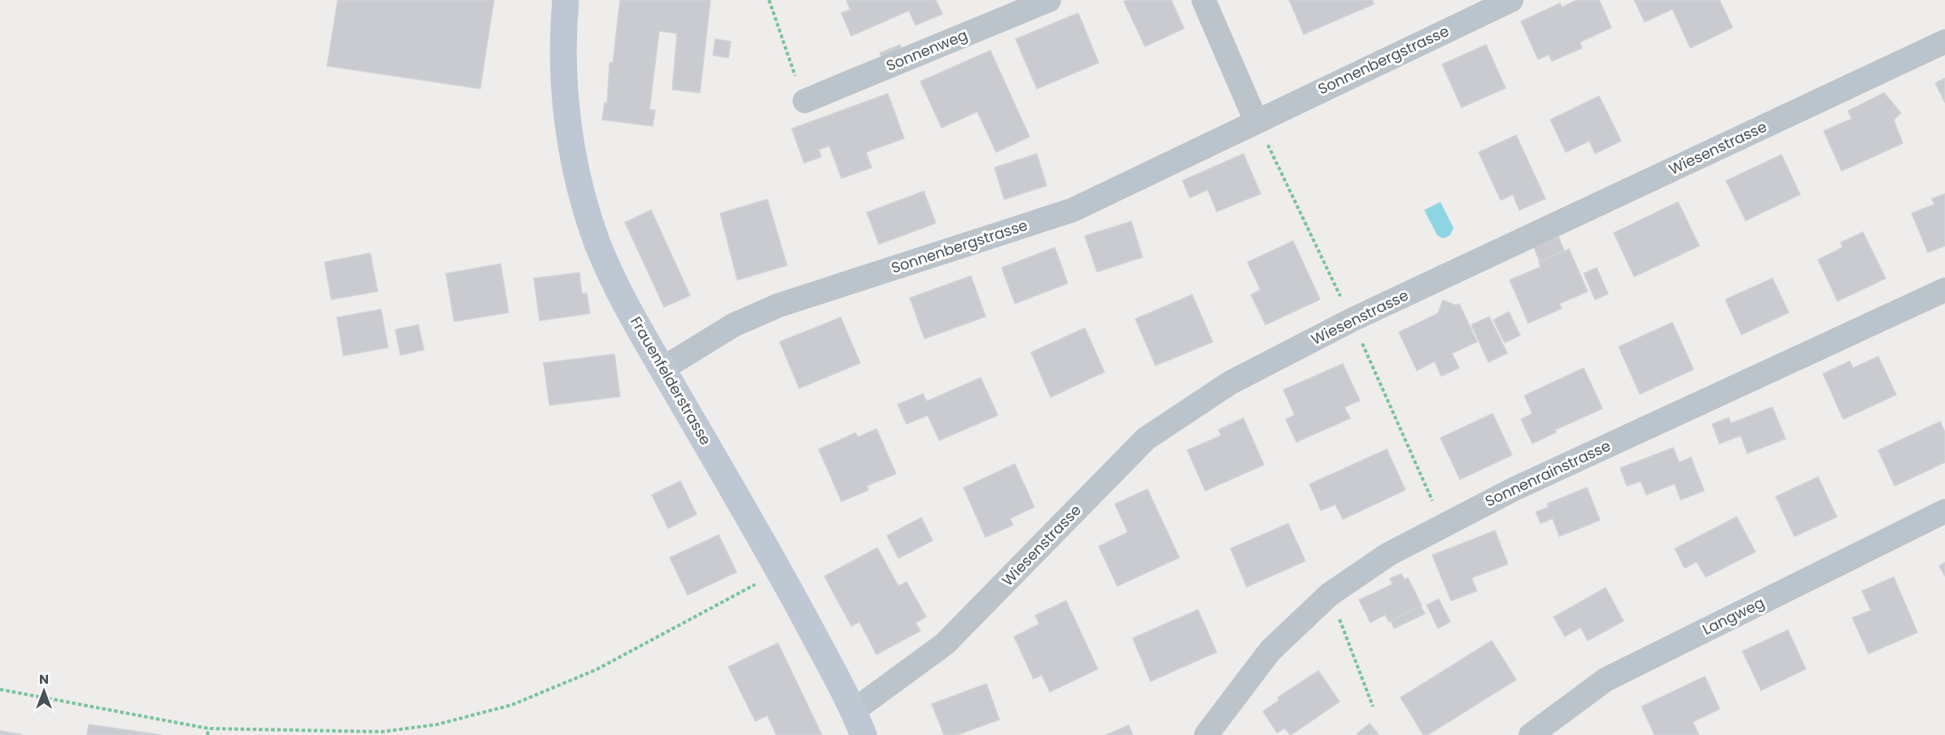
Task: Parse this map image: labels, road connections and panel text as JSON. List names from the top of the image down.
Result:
{
  "streets": {
    "street": [
      "Sonnenweg",
      "Sonnenbergstrasse",
      "Wiesenstrasse",
      "Frauenfelderstrasse",
      "Sonnenrainstrasse",
      "Langweg"
    ]
  },
  "crossings": [
    ["Sonnenbergstrasse", "Frauenfelderstrasse"],
    ["Wiesenstrasse", "Frauenfelderstrasse"]
  ],
  "north": "top"
}
